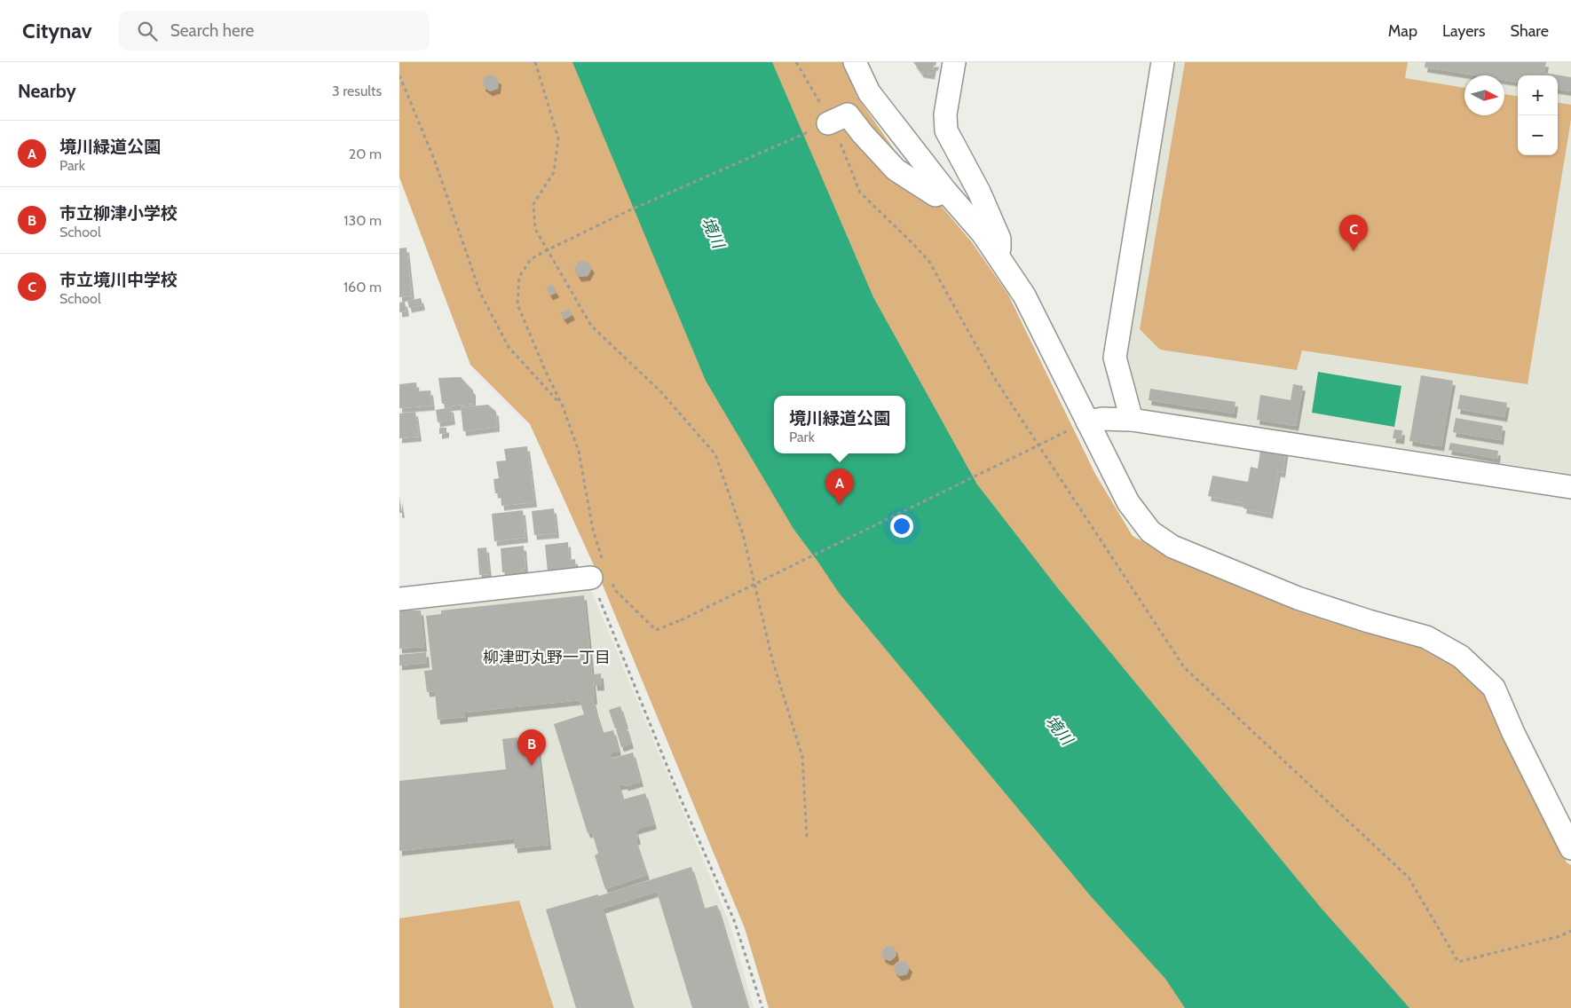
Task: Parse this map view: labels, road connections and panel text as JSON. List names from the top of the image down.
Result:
{
  "districts": ["柳津町丸野一丁目"],
  "water": ["境川"],
  "north": "right",
  "page": {
    "header": "Citynav",
    "search": "Search here",
    "nav": ["Map", "Layers", "Share"],
    "heading": ["Nearby", "3 results"],
    "map_buttons": ["+", "−"],
    "list": [
      {
        "mark": "A",
        "name": "境川緑道公園",
        "note": "Park",
        "value": "20 m"
      },
      {
        "mark": "B",
        "name": "市立柳津小学校",
        "note": "School",
        "value": "130 m"
      },
      {
        "mark": "C",
        "name": "市立境川中学校",
        "note": "School",
        "value": "160 m"
      }
    ],
    "pins": ["C", "A", "B"],
    "popup": ["境川緑道公園", "Park"]
  }
}
